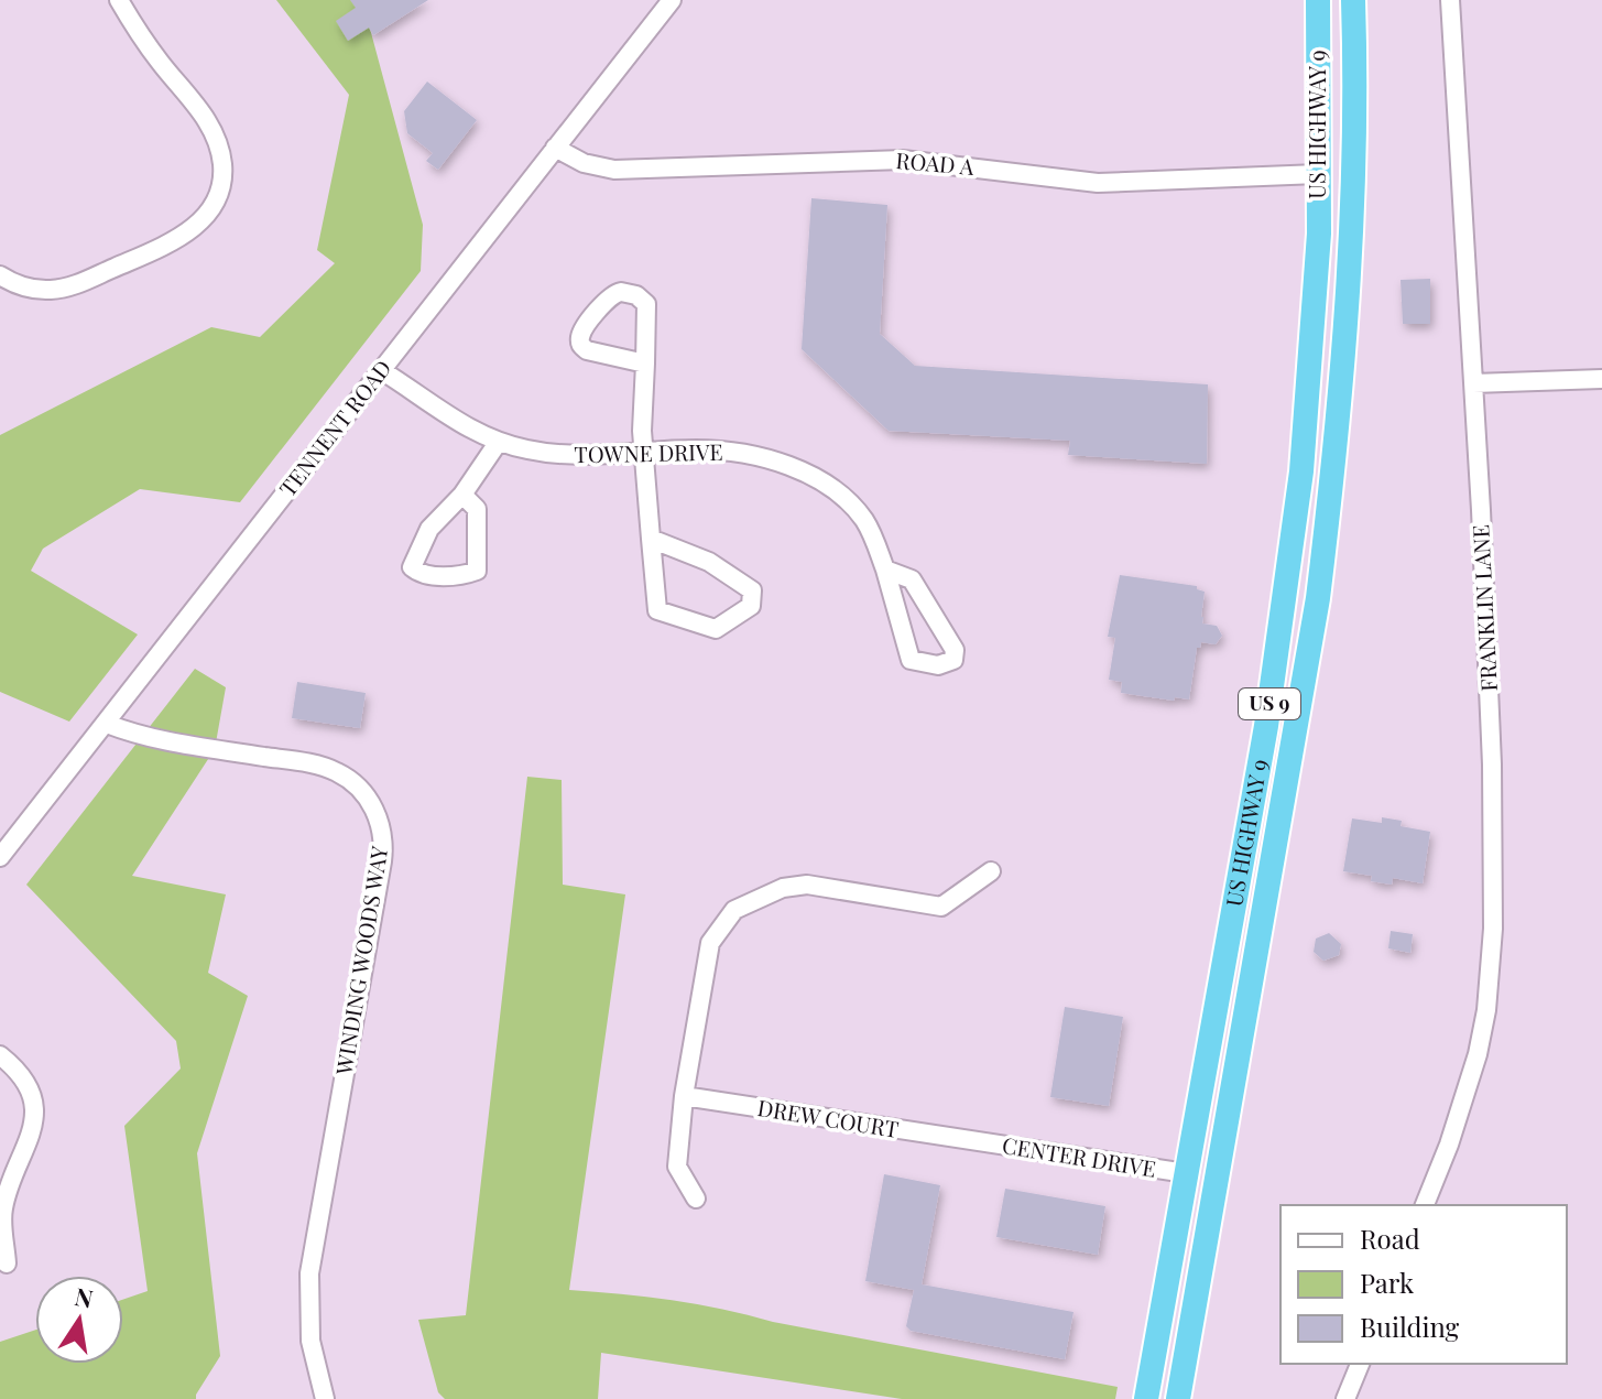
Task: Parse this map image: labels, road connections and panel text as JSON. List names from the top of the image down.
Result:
{
  "streets": {
    "highway": ["US HIGHWAY 9", "US 9"],
    "street": [
      "ROAD A",
      "TENNENT ROAD",
      "TOWNE DRIVE",
      "FRANKLIN LANE",
      "WINDING WOODS WAY",
      "DREW COURT",
      "CENTER DRIVE"
    ]
  },
  "crossings": [
    ["US HIGHWAY 9", "ROAD A"],
    ["US HIGHWAY 9", "CENTER DRIVE"],
    ["ROAD A", "TENNENT ROAD"],
    ["TENNENT ROAD", "TOWNE DRIVE"],
    ["TENNENT ROAD", "WINDING WOODS WAY"],
    ["DREW COURT", "CENTER DRIVE"]
  ],
  "legend": ["Road", "Park", "Building"],
  "north": "top"
}
